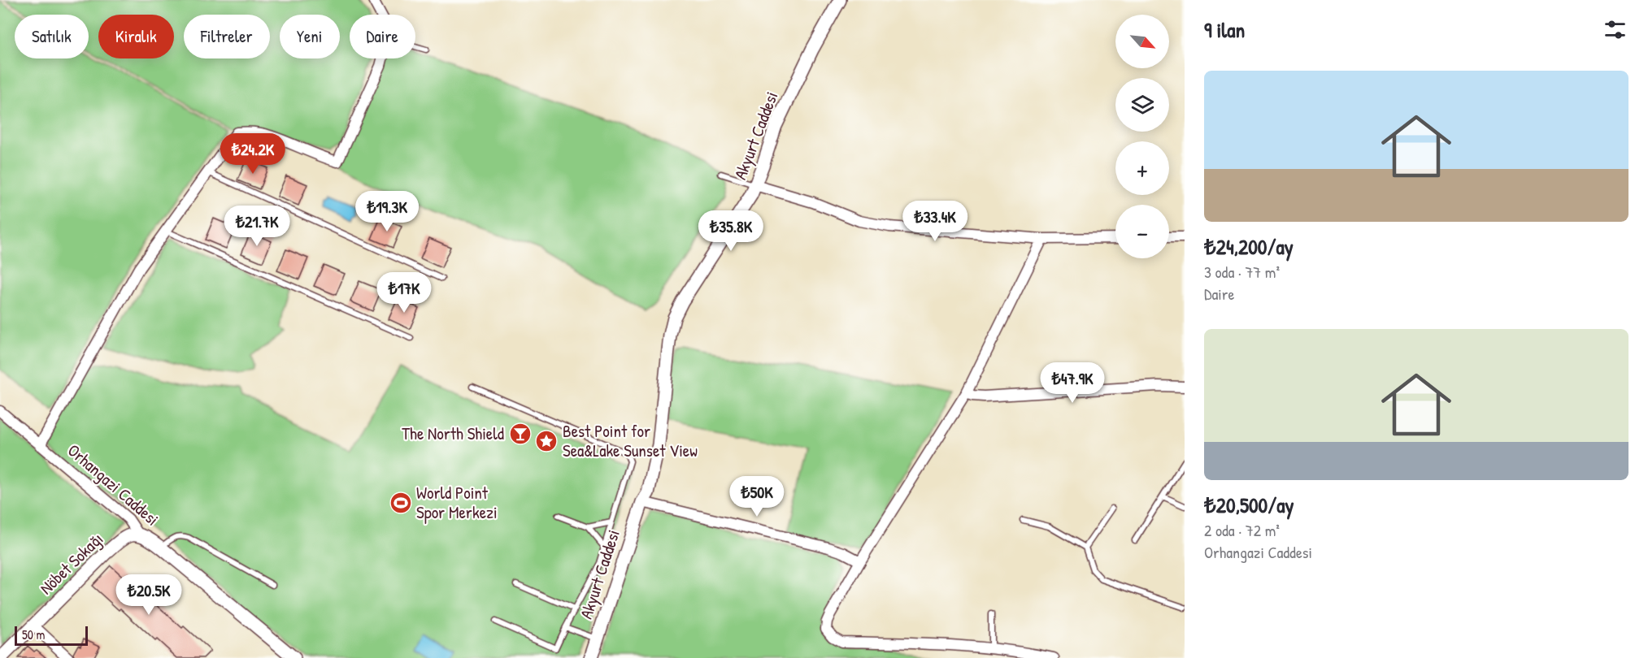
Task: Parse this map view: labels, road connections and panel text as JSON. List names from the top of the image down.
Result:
{
  "streets": {
    "street": ["Akyurt Caddesi", "Orhangazi Caddesi", "Nöbet Sokağı"]
  },
  "crossings": [
    ["Orhangazi Caddesi", "Nöbet Sokağı"]
  ],
  "places": {
    "bar": ["The North Shield"],
    "place": ["Best Point for Sea&Lake Sunset View"],
    "sports": ["World Point Spor Merkezi"]
  },
  "scale_bar": "50 m",
  "north": "bottom right",
  "page": {
    "heading": "9 ilan",
    "map_buttons": ["+", "−"],
    "chip": [
      "Satılık",
      "Kiralık",
      "Filtreler",
      "Yeni",
      "Daire"
    ],
    "list": [
      {
        "name": "₺24,200/ay",
        "note": "3 oda · 77 m² · Daire"
      },
      {
        "name": "₺20,500/ay",
        "note": "2 oda · 72 m² · Orhangazi Caddesi"
      }
    ],
    "price": [
      "₺24.2K",
      "₺19.3K",
      "₺33.4K",
      "₺21.7K",
      "₺35.8K",
      "₺17K",
      "₺47.9K",
      "₺50K",
      "₺20.5K"
    ],
    "scale": "50 m"
  }
}
